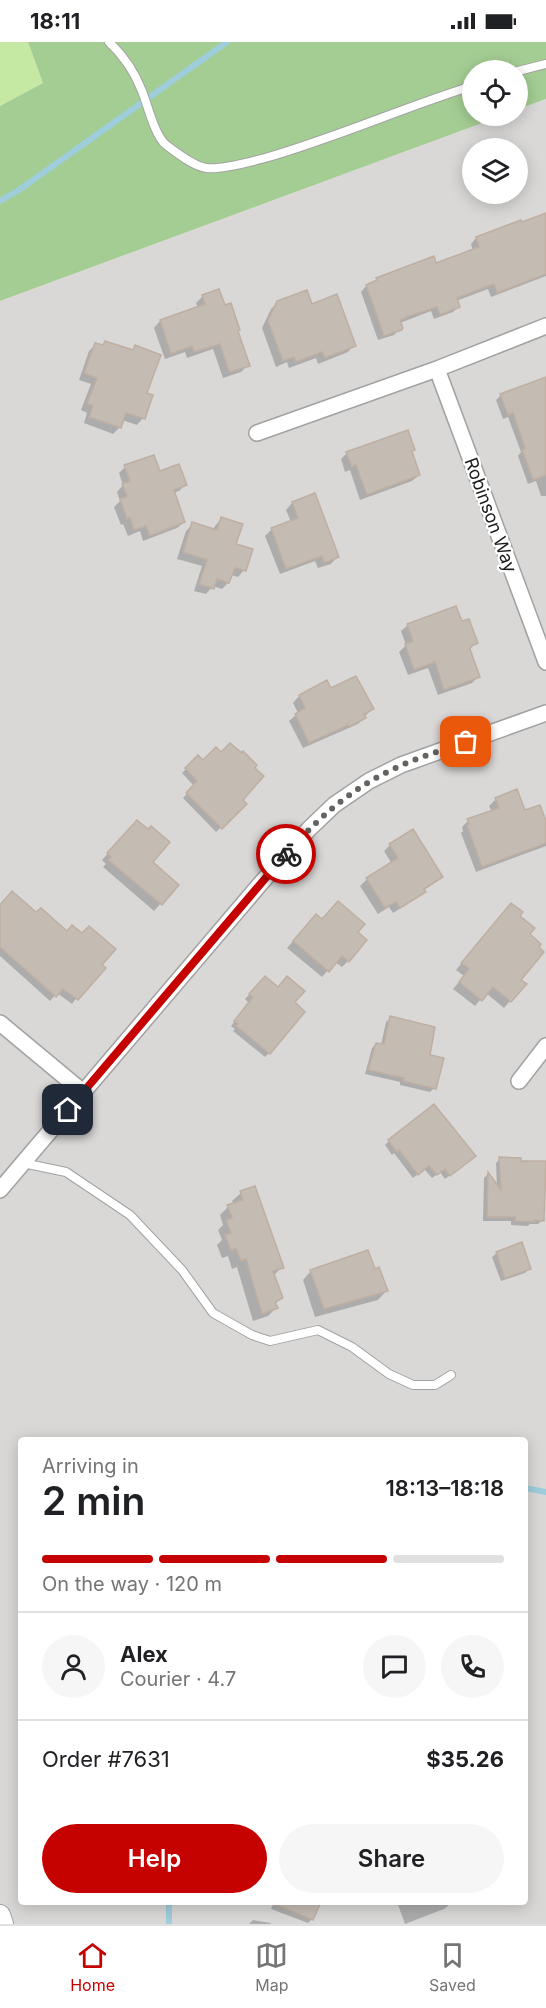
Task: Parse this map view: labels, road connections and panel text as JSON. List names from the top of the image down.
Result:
{
  "streets": {
    "street": ["Robinson Way"]
  },
  "page": {
    "status": "18:11",
    "heading": ["2 min", "Arriving in", "18:13–18:18"],
    "panel": [
      "Alex",
      "Courier · 4.7",
      "Order #7631",
      "$35.26"
    ],
    "bar": "On the way · 120 m",
    "buttons": ["Help", "Share"],
    "tabs": ["Home", "Map", "Saved"]
  }
}
